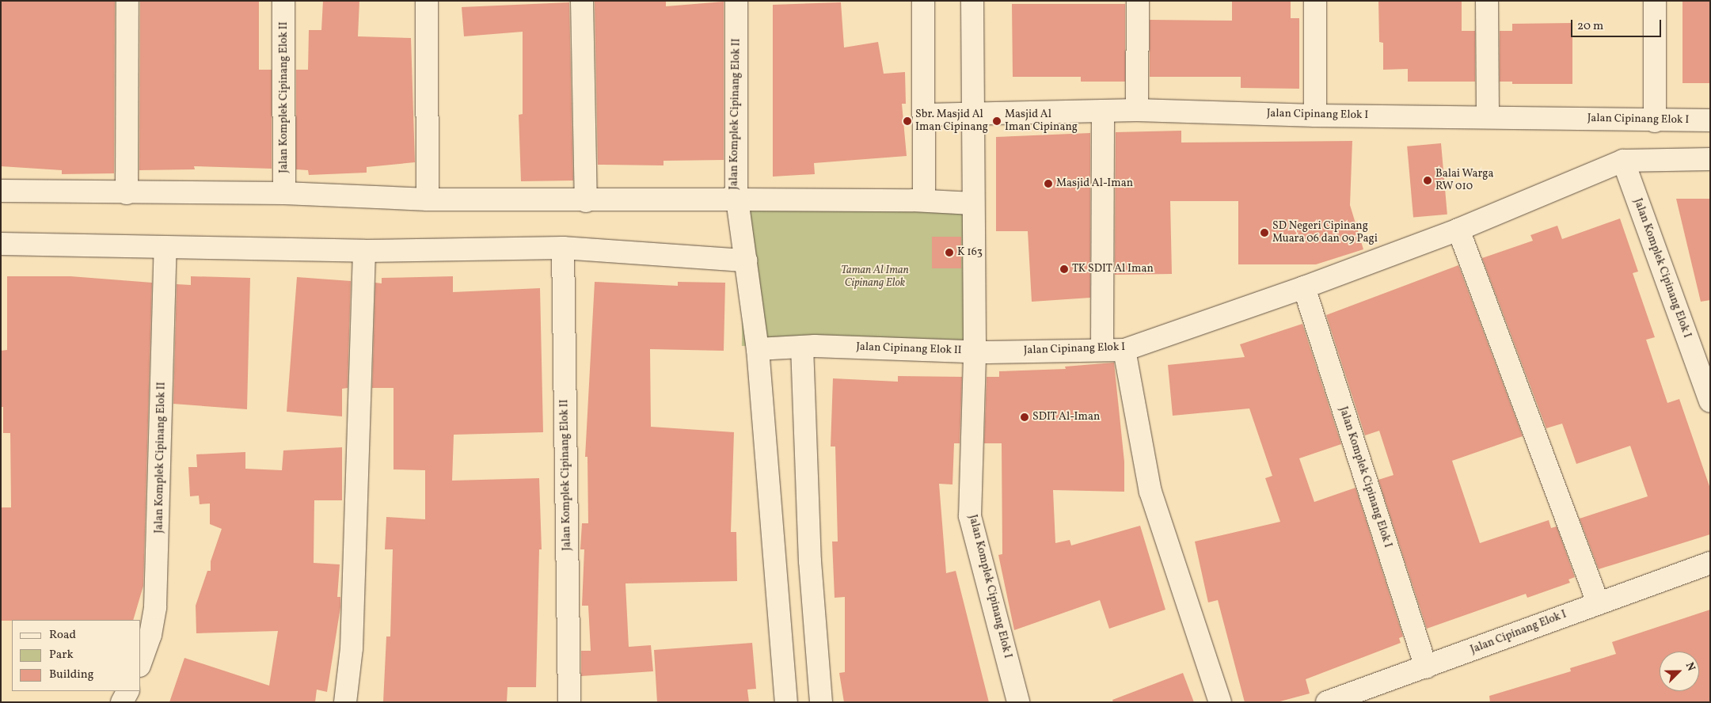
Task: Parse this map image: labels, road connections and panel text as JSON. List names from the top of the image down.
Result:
{
  "streets": {
    "street": [
      "Jalan Komplek Cipinang Elok II",
      "Jalan Cipinang Elok I",
      "Jalan Komplek Cipinang Elok I",
      "Jalan Cipinang Elok II"
    ]
  },
  "crossings": [
    ["Jalan Cipinang Elok I", "Jalan Komplek Cipinang Elok I"],
    ["Jalan Cipinang Elok I", "Jalan Cipinang Elok II"],
    ["Jalan Komplek Cipinang Elok I", "Jalan Cipinang Elok II"]
  ],
  "parks": ["Taman Al Iman Cipinang Elok"],
  "places": [
    "Sbr. Masjid Al Iman Cipinang",
    "Masjid Al Iman Cipinang",
    "Balai Warga RW 010",
    "Masjid Al-Iman",
    "SD Negeri Cipinang Muara 06 dan 09 Pagi",
    "K 163",
    "TK SDIT Al Iman",
    "SDIT Al-Iman"
  ],
  "legend": ["Road", "Park", "Building"],
  "scale_bar": "20 m",
  "north": "top right"
}
